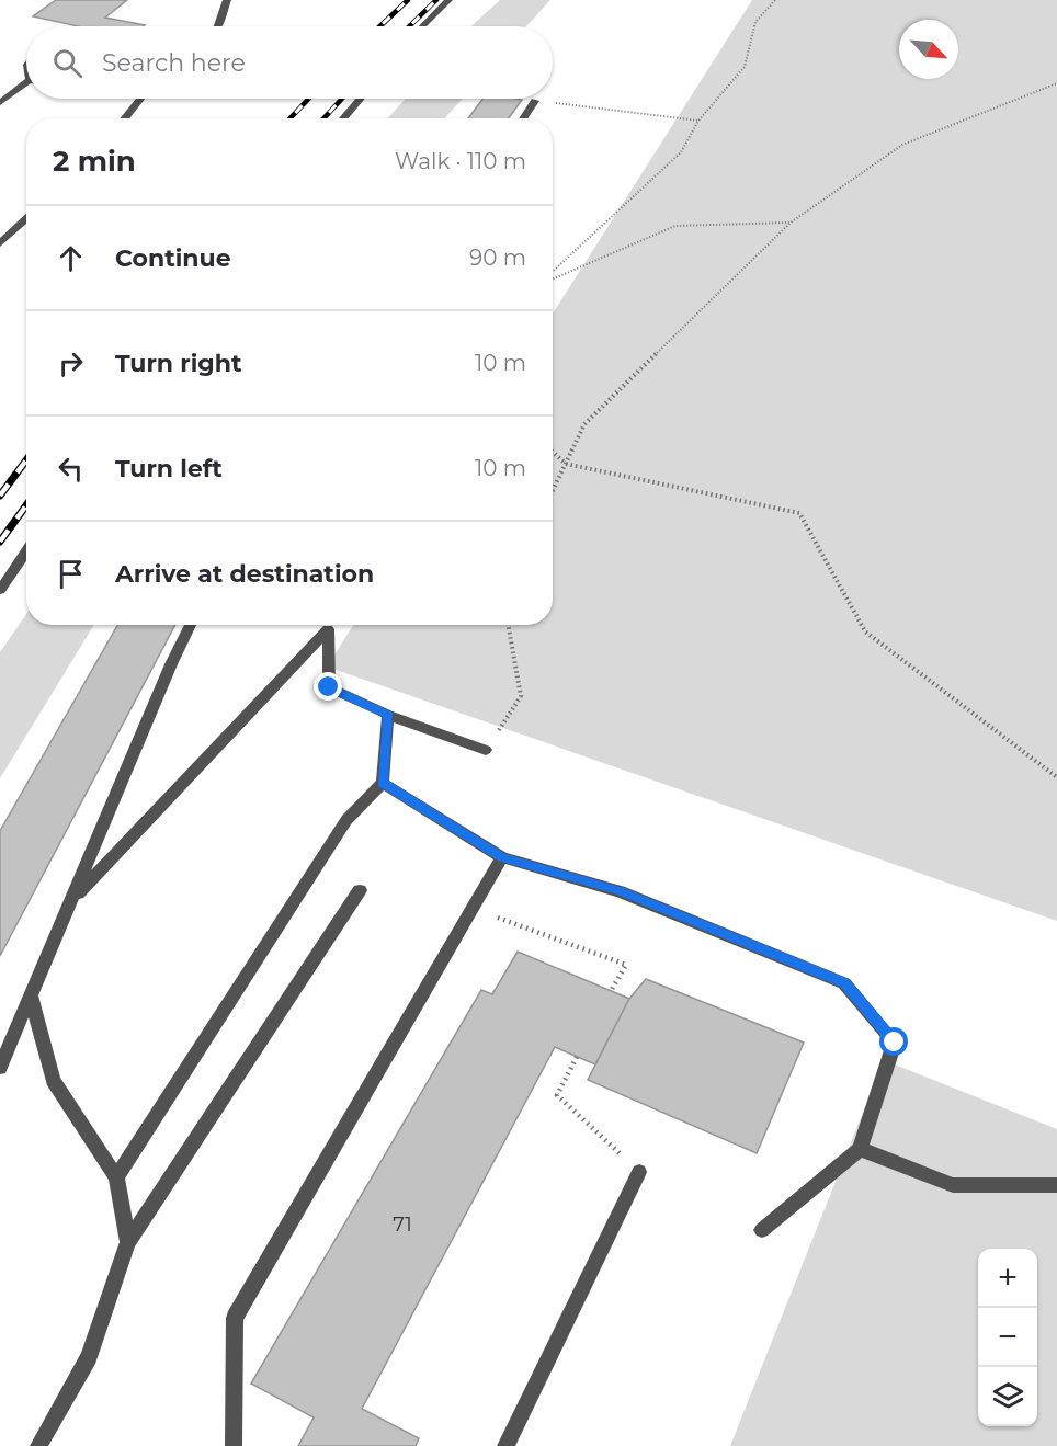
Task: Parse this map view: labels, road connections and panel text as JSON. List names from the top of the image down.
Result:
{
  "house_numbers": ["71"],
  "north": "bottom right",
  "page": {
    "search": "Search here",
    "heading": ["2 min", "Walk · 110 m"],
    "list": [
      ["Continue", "90 m"],
      ["Turn right", "10 m"],
      ["Turn left", "10 m"],
      "Arrive at destination"
    ],
    "map_buttons": ["+", "−"]
  }
}
